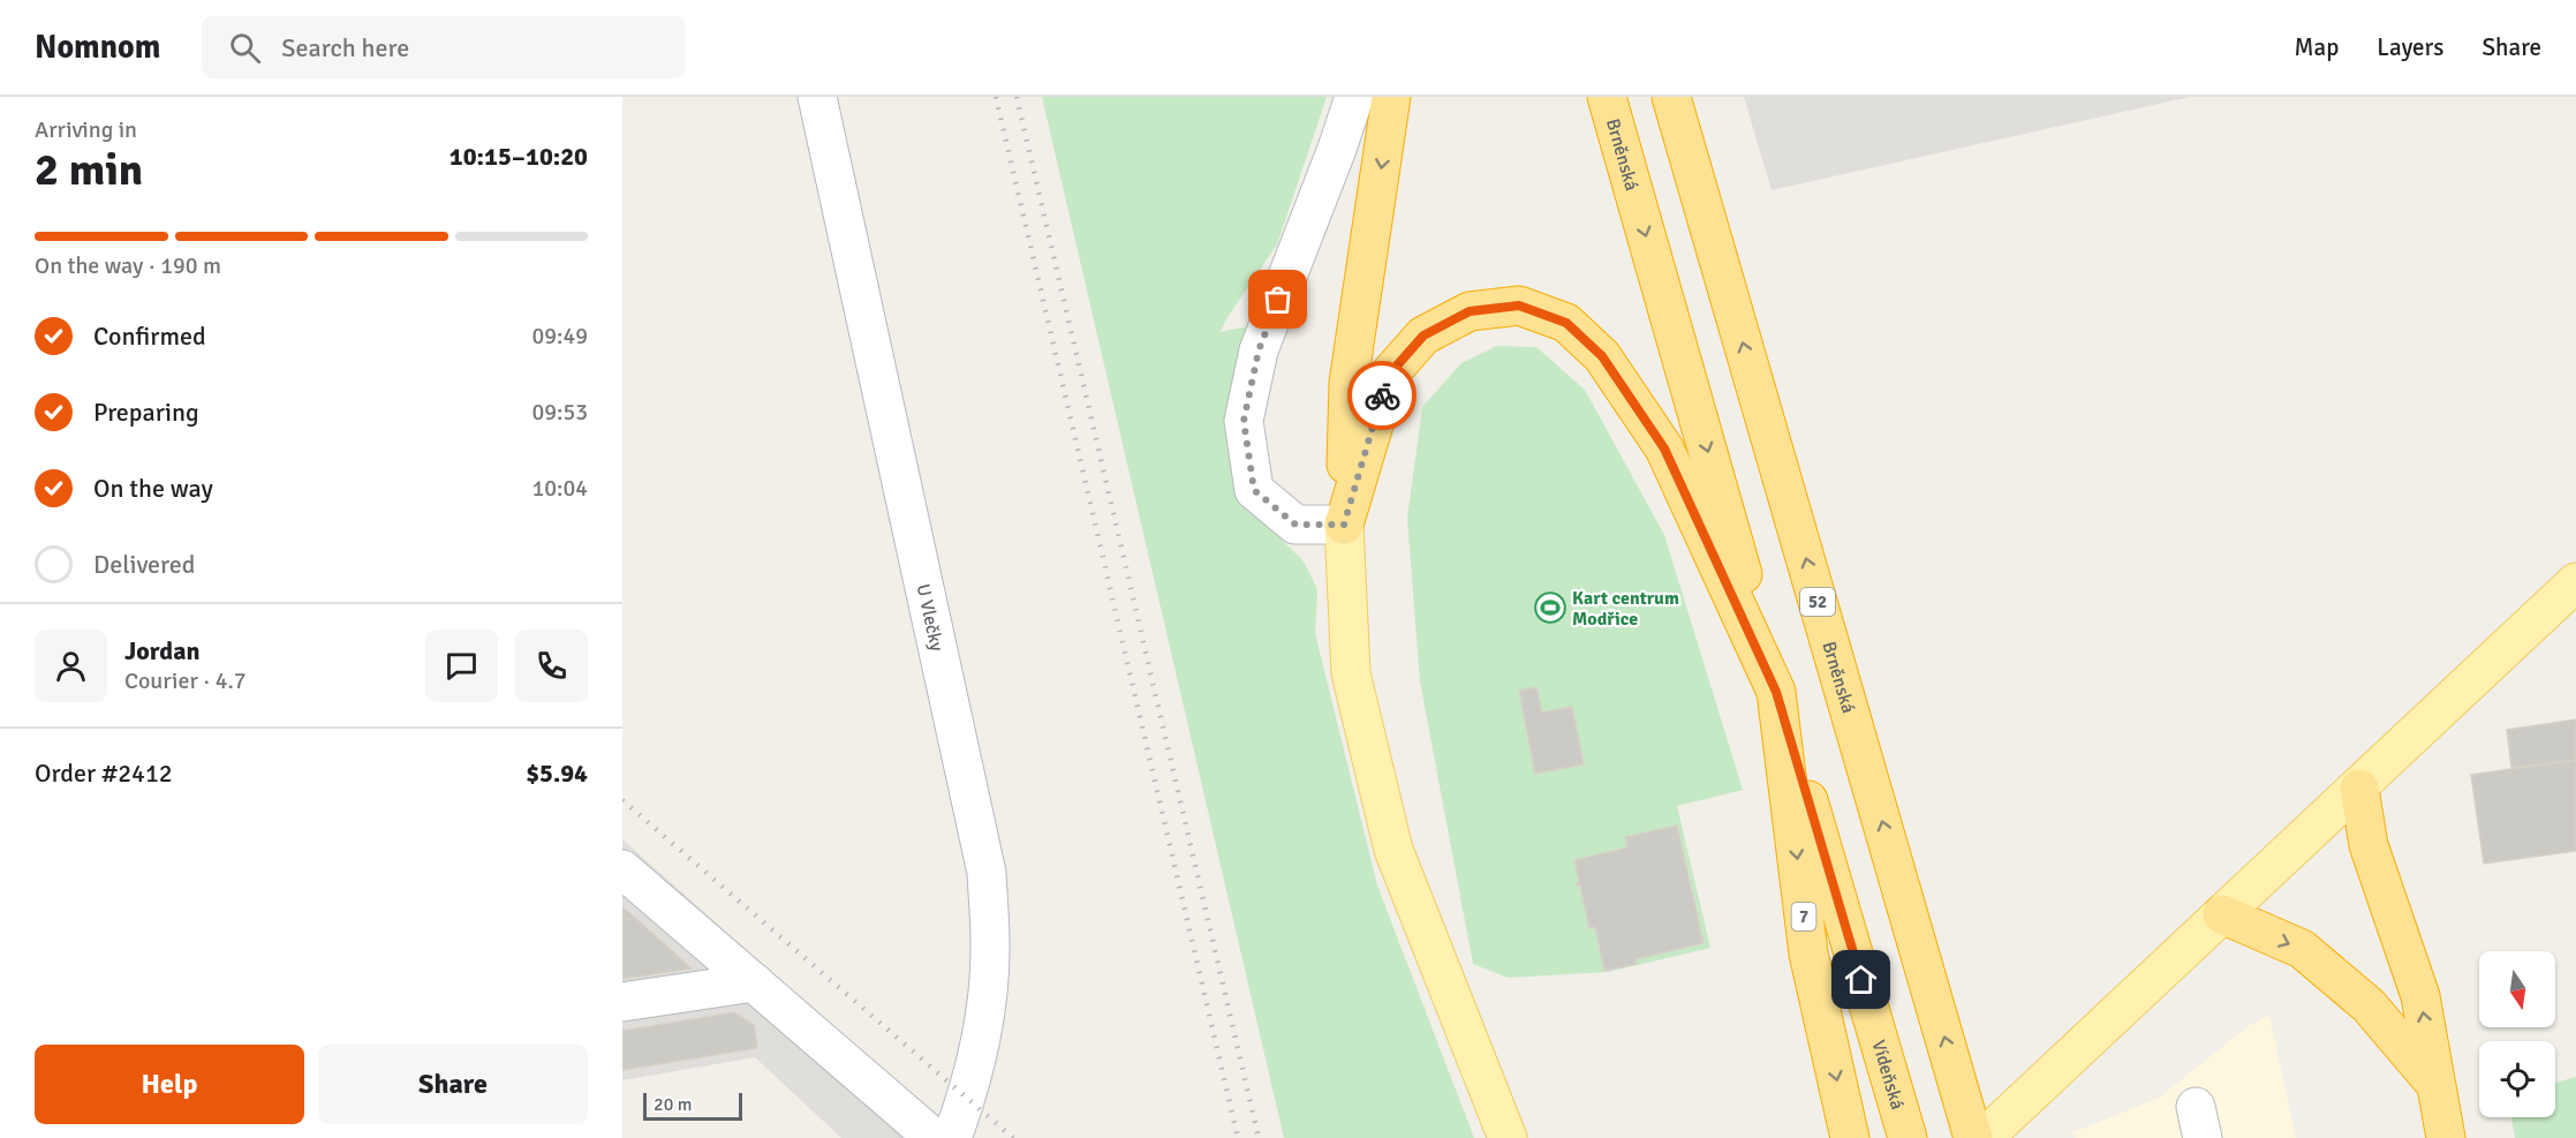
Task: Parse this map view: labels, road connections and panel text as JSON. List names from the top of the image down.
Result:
{
  "streets": {
    "highway": [
      "Brněnská",
      "52",
      "7",
      "Vídeňská"
    ],
    "street": ["U Vlečky"]
  },
  "crossings": [
    ["Brněnská", "7"],
    ["Brněnská", "Vídeňská"],
    ["7", "Vídeňská"]
  ],
  "places": {
    "sports": ["Kart centrum Modřice"]
  },
  "scale_bar": "20 m",
  "north": "bottom",
  "page": {
    "header": "Nomnom",
    "search": "Search here",
    "nav": ["Map", "Layers", "Share"],
    "heading": ["2 min", "Arriving in", "10:15–10:20"],
    "panel": [
      "Jordan",
      "Courier · 4.7",
      "Order #2412",
      "$5.94"
    ],
    "bar": "On the way · 190 m",
    "list": [
      ["Confirmed", "09:49"],
      ["Preparing", "09:53"],
      ["On the way", "10:04"],
      "Delivered"
    ],
    "buttons": ["Help", "Share"],
    "scale": "20 m"
  }
}
